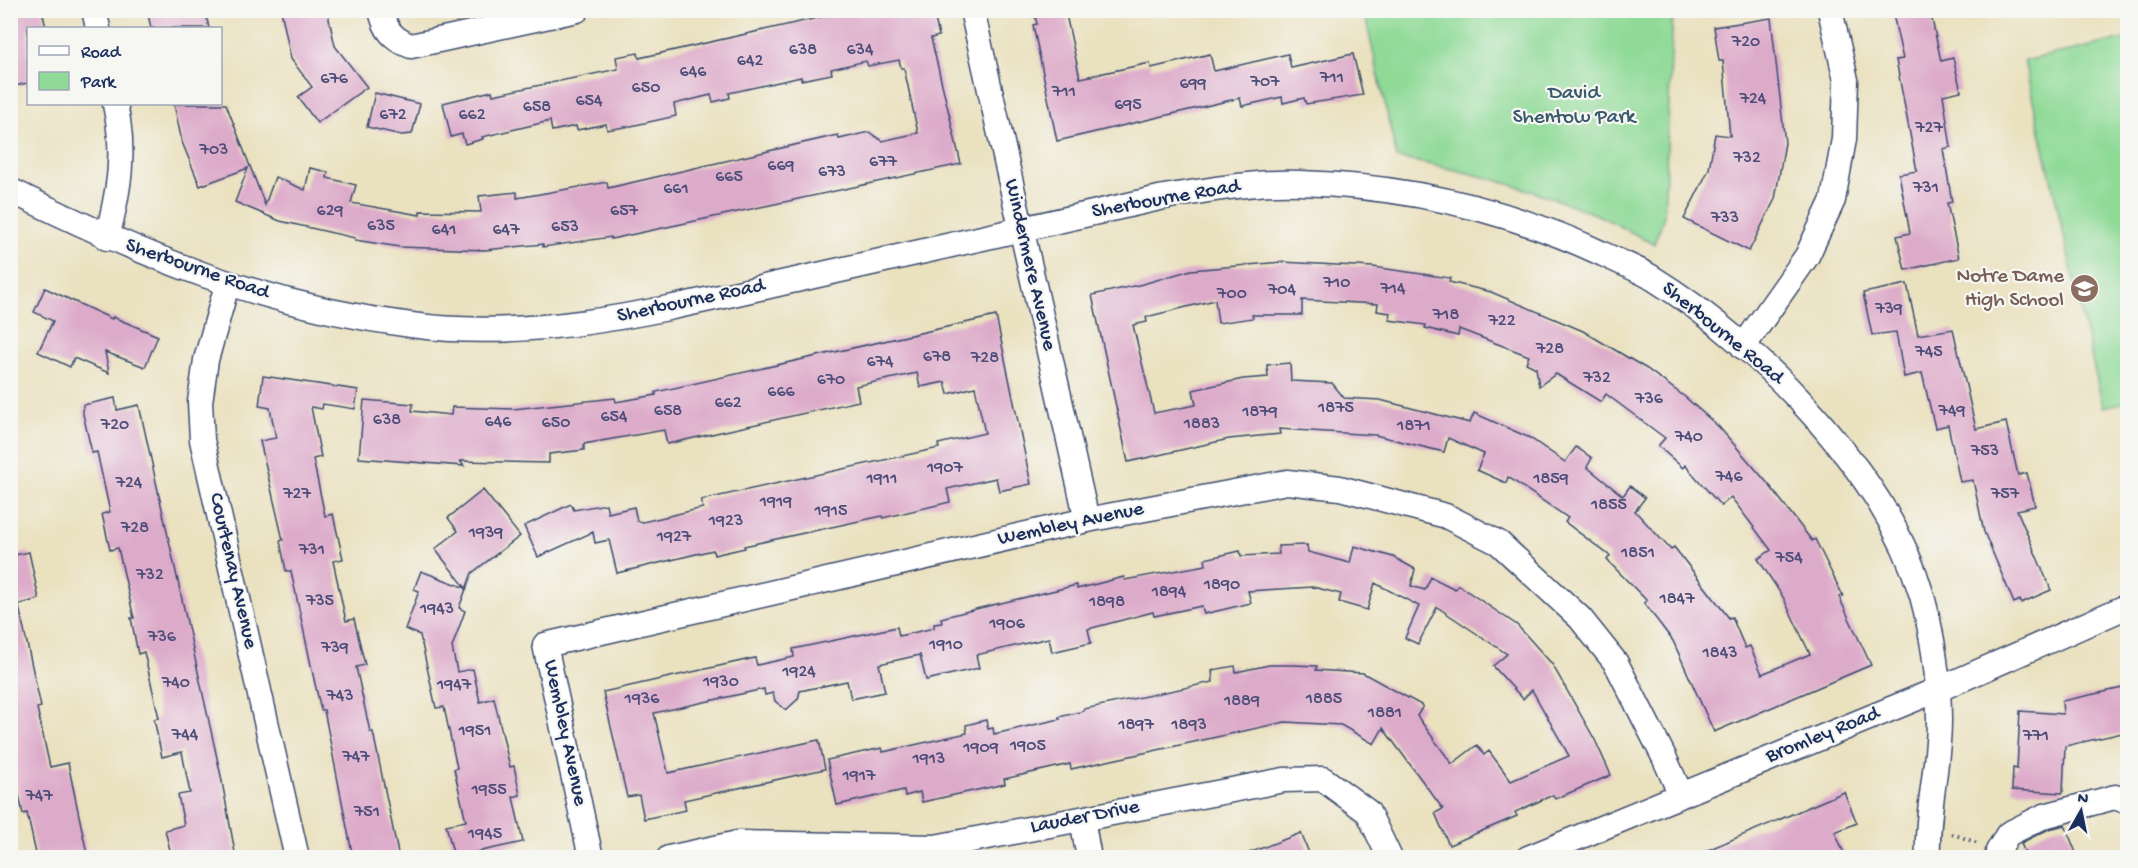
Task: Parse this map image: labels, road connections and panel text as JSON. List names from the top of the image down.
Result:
{
  "streets": {
    "street": [
      "Sherbourne Road",
      "Windermere Avenue",
      "Wembley Avenue",
      "Courtenay Avenue",
      "Bromley Road",
      "Lauder Drive"
    ]
  },
  "crossings": [
    ["Sherbourne Road", "Windermere Avenue"],
    ["Sherbourne Road", "Courtenay Avenue"],
    ["Sherbourne Road", "Bromley Road"],
    ["Windermere Avenue", "Wembley Avenue"],
    ["Wembley Avenue", "Bromley Road"]
  ],
  "parks": ["David Shentow Park"],
  "places": {
    "school or university": ["Notre Dame High School"]
  },
  "house_numbers": [
    "720",
    "638",
    "634",
    "642",
    "646",
    "711",
    "676",
    "707",
    "699",
    "650",
    "711",
    "724",
    "654",
    "695",
    "658",
    "672",
    "662",
    "727",
    "703",
    "732",
    "677",
    "669",
    "673",
    "665",
    "731",
    "661",
    "629",
    "657",
    "733",
    "635",
    "653",
    "641",
    "647",
    "710",
    "714",
    "704",
    "700",
    "739",
    "718",
    "722",
    "728",
    "745",
    "678",
    "728",
    "674",
    "732",
    "670",
    "666",
    "736",
    "662",
    "1875",
    "658",
    "749",
    "1879",
    "654",
    "638",
    "646",
    "650",
    "1883",
    "720",
    "1871",
    "740",
    "753",
    "1907",
    "746",
    "1911",
    "1859",
    "724",
    "727",
    "757",
    "1919",
    "1855",
    "1915",
    "1923",
    "728",
    "1939",
    "1927",
    "731",
    "1851",
    "754",
    "732",
    "1890",
    "1894",
    "1847",
    "735",
    "1898",
    "1943",
    "1906",
    "736",
    "1910",
    "739",
    "1843",
    "1924",
    "1930",
    "740",
    "1947",
    "743",
    "1936",
    "1885",
    "1889",
    "1881",
    "1897",
    "1893",
    "1951",
    "744",
    "771",
    "1905",
    "1909",
    "747",
    "1913",
    "1917",
    "1955",
    "747",
    "751",
    "1945"
  ],
  "legend": ["Road", "Park"],
  "north": "top"
}
